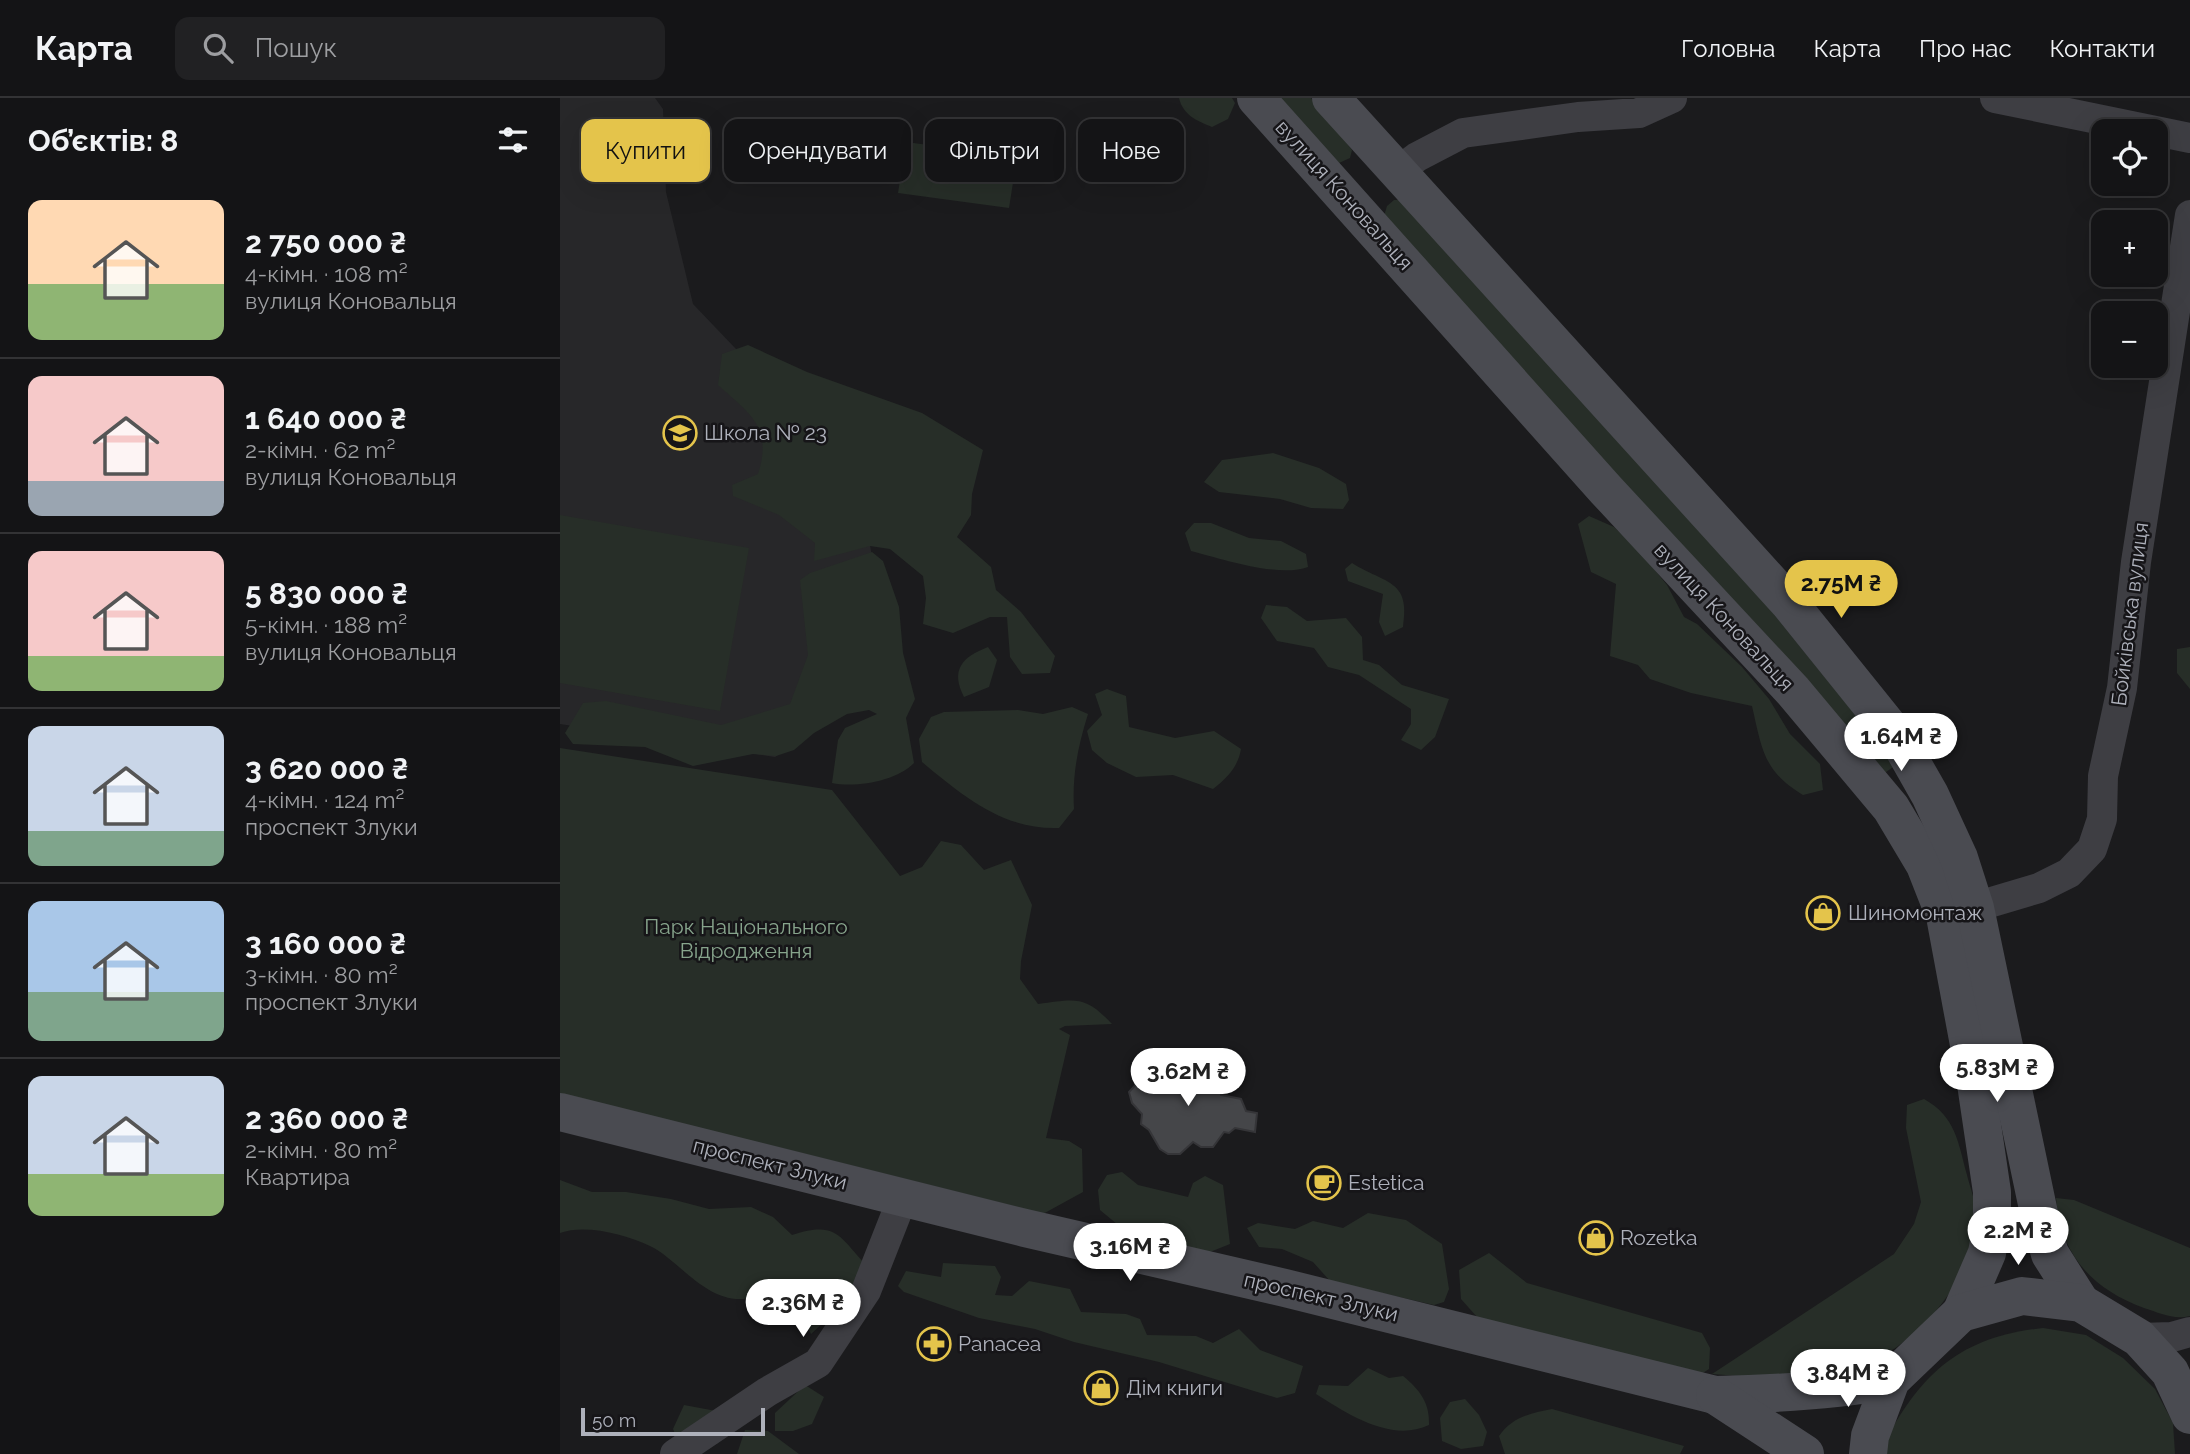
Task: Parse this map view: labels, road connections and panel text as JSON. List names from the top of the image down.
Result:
{
  "streets": {
    "main road": ["вулиця Коновальця", "проспект Злуки"],
    "street": ["Бойківська вулиця"]
  },
  "crossings": [
    ["вулиця Коновальця", "Бойківська вулиця"]
  ],
  "parks": ["Парк Національного Відродження"],
  "places": {
    "school or university": ["Школа № 23"],
    "shop": ["Шиномонтаж", "Rozetka", "Дім книги"],
    "cafe": ["Estetica"],
    "pharmacy": ["Panacea"]
  },
  "scale_bar": "50 m",
  "page": {
    "header": "Карта",
    "search": "Пошук",
    "nav": [
      "Головна",
      "Карта",
      "Про нас",
      "Контакти"
    ],
    "heading": "Об’єктів: 8",
    "map_buttons": ["+", "−"],
    "chip": [
      "Купити",
      "Орендувати",
      "Фільтри",
      "Нове"
    ],
    "list": [
      {
        "name": "2 750 000 ₴",
        "note": "4-кімн. · 108 m² · вулиця Коновальця"
      },
      {
        "name": "1 640 000 ₴",
        "note": "2-кімн. · 62 m² · вулиця Коновальця"
      },
      {
        "name": "5 830 000 ₴",
        "note": "5-кімн. · 188 m² · вулиця Коновальця"
      },
      {
        "name": "3 620 000 ₴",
        "note": "4-кімн. · 124 m² · проспект Злуки"
      },
      {
        "name": "3 160 000 ₴",
        "note": "3-кімн. · 80 m² · проспект Злуки"
      },
      {
        "name": "2 360 000 ₴",
        "note": "2-кімн. · 80 m² · Квартира"
      }
    ],
    "price": [
      "2.75M ₴",
      "1.64M ₴",
      "5.83M ₴",
      "3.62M ₴",
      "2.2M ₴",
      "3.16M ₴",
      "2.36M ₴",
      "3.84M ₴"
    ],
    "scale": "50 m"
  }
}
